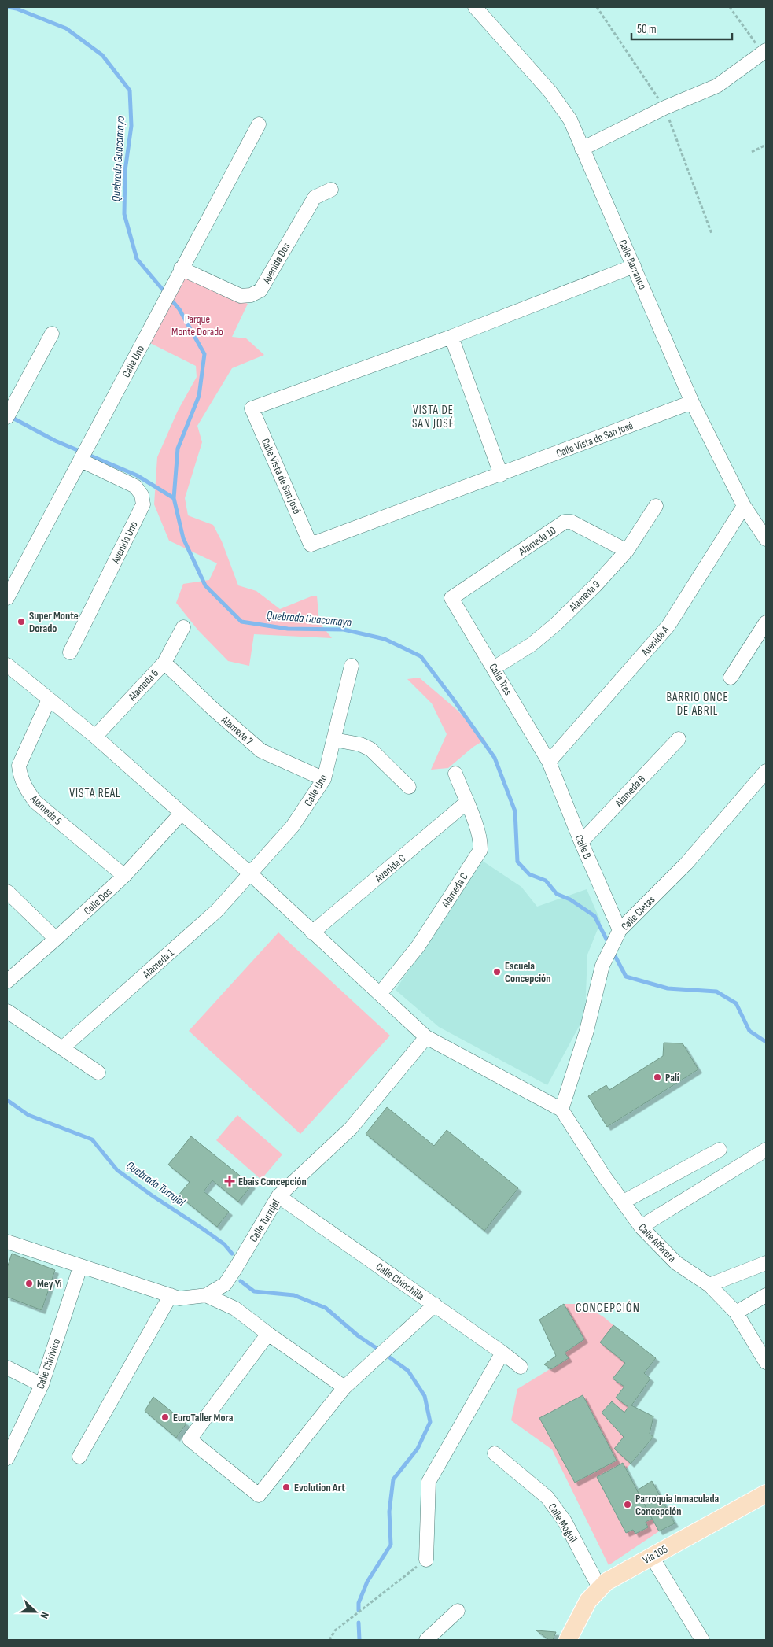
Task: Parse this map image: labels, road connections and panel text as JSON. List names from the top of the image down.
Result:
{
  "streets": {
    "main road": ["Vía 105"],
    "street": [
      "Avenida Dos",
      "Calle Barranco",
      "Calle Uno",
      "Calle Vista de San José",
      "Alameda 10",
      "Avenida Uno",
      "Alameda 9",
      "Avenida A",
      "Calle Tres",
      "Alameda 6",
      "Alameda 7",
      "Alameda B",
      "Alameda 5",
      "Calle B",
      "Avenida C",
      "Alameda C",
      "Calle Dos",
      "Calle Cletas",
      "Alameda 1",
      "Calle Turrujal",
      "Calle Alfarera",
      "Calle Chinchilla",
      "Calle Chirivico",
      "Calle Moguil"
    ]
  },
  "crossings": [
    ["Avenida Dos", "Calle Uno"],
    ["Calle Barranco", "Calle Vista de San José"],
    ["Calle Barranco", "Avenida A"],
    ["Calle Uno", "Avenida Uno"],
    ["Calle Uno", "Alameda 7"],
    ["Calle Uno", "Alameda 1"],
    ["Alameda 10", "Alameda 9"],
    ["Alameda 10", "Calle Tres"],
    ["Alameda 9", "Calle Tres"],
    ["Avenida A", "Calle Tres"],
    ["Avenida A", "Calle B"],
    ["Calle Tres", "Calle B"],
    ["Alameda 6", "Alameda 7"],
    ["Alameda B", "Calle B"],
    ["Alameda 5", "Calle Dos"],
    ["Calle B", "Calle Cletas"],
    ["Avenida C", "Alameda C"],
    ["Calle Cletas", "Calle Alfarera"],
    ["Calle Turrujal", "Calle Chinchilla"],
    ["Calle Turrujal", "Calle Chirivico"],
    ["Calle Moguil", "Vía 105"]
  ],
  "districts": [
    "VISTA DE SAN JOSÉ",
    "BARRIO ONCE DE ABRIL",
    "VISTA REAL",
    "CONCEPCIÓN"
  ],
  "water": ["Quebrada Guacamayo", "Quebrada Turrujal"],
  "parks": ["Parque Monte Dorado"],
  "places": {
    "other": [
      "Super Monte Dorado",
      "Escuela Concepción",
      "Palí",
      "Mey Yi",
      "EuroTaller Mora",
      "Evolution Art",
      "Parroquia Inmaculada Concepción"
    ],
    "health": ["Ebais Concepción"]
  },
  "scale_bar": "50 m",
  "north": "right"
}
